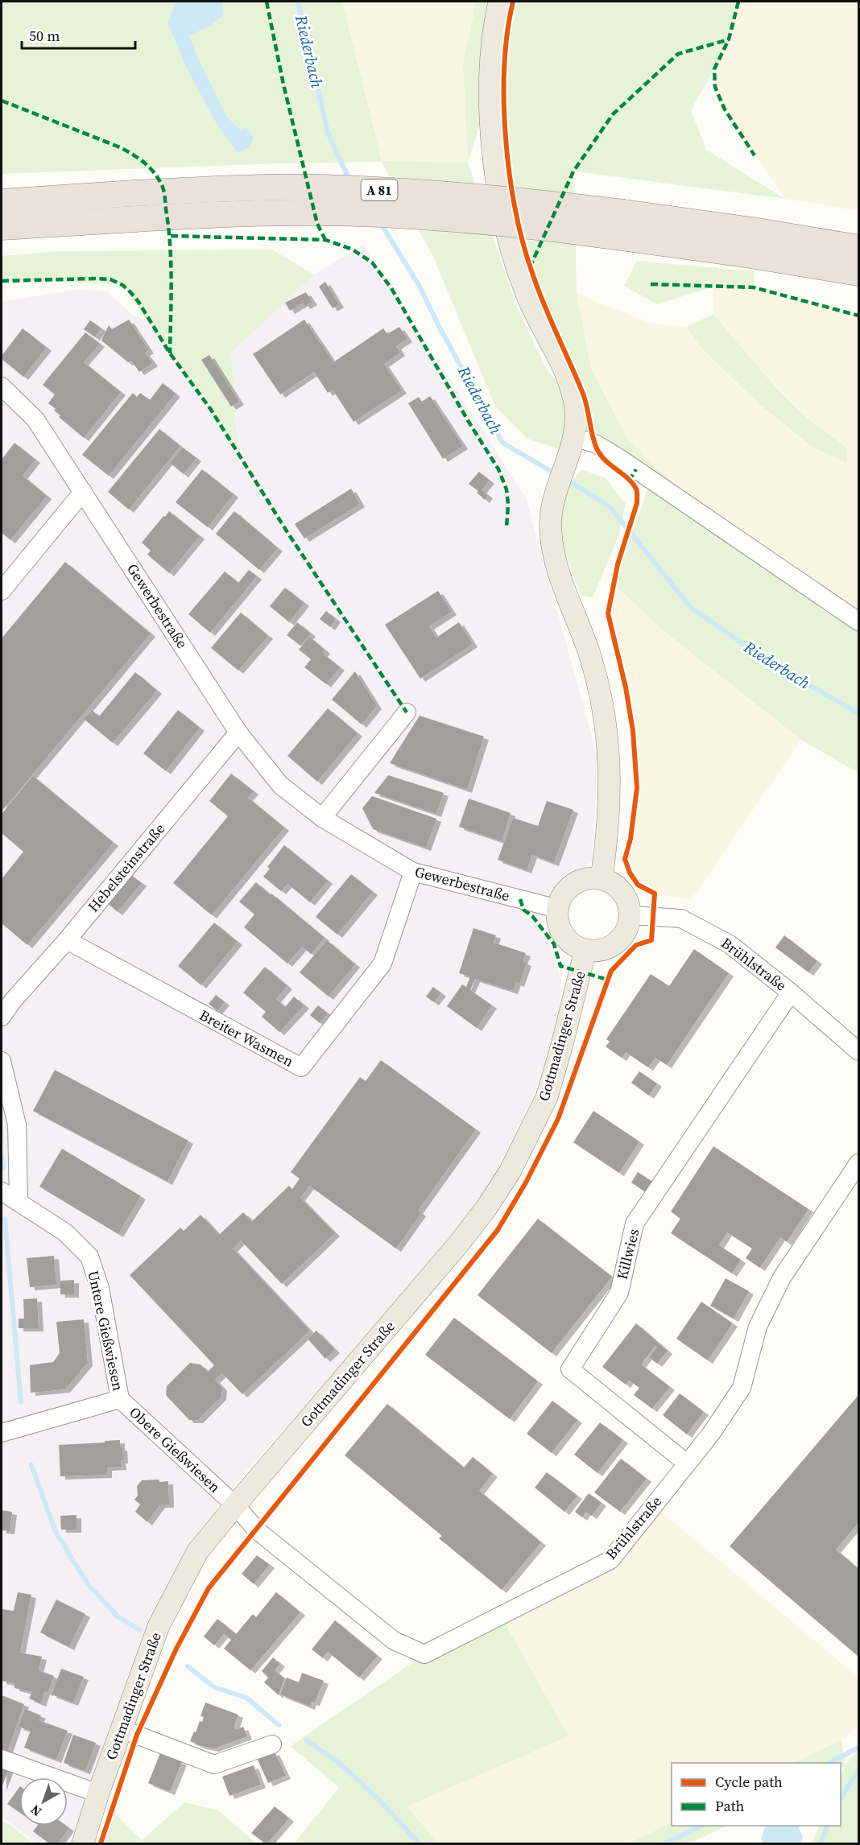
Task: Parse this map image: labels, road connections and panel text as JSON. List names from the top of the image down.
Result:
{
  "streets": {
    "highway": ["A 81"],
    "main road": ["Gottmadinger Straße"],
    "street": [
      "Gewerbestraße",
      "Hebelsteinstraße",
      "Brühlstraße",
      "Breiter Wasmen",
      "Killwies",
      "Untere Gießwiesen",
      "Obere Gießwiesen"
    ]
  },
  "crossings": [
    ["Gewerbestraße", "Hebelsteinstraße"],
    ["Gewerbestraße", "Brühlstraße"],
    ["Gewerbestraße", "Gottmadinger Straße"],
    ["Gewerbestraße", "Breiter Wasmen"],
    ["Hebelsteinstraße", "Breiter Wasmen"],
    ["Brühlstraße", "Gottmadinger Straße"],
    ["Brühlstraße", "Killwies"],
    ["Brühlstraße", "Obere Gießwiesen"],
    ["Gottmadinger Straße", "Obere Gießwiesen"],
    ["Untere Gießwiesen", "Obere Gießwiesen"]
  ],
  "water": ["Riederbach"],
  "legend": ["Cycle path", "Path"],
  "scale_bar": "50 m",
  "north": "bottom left"
}
